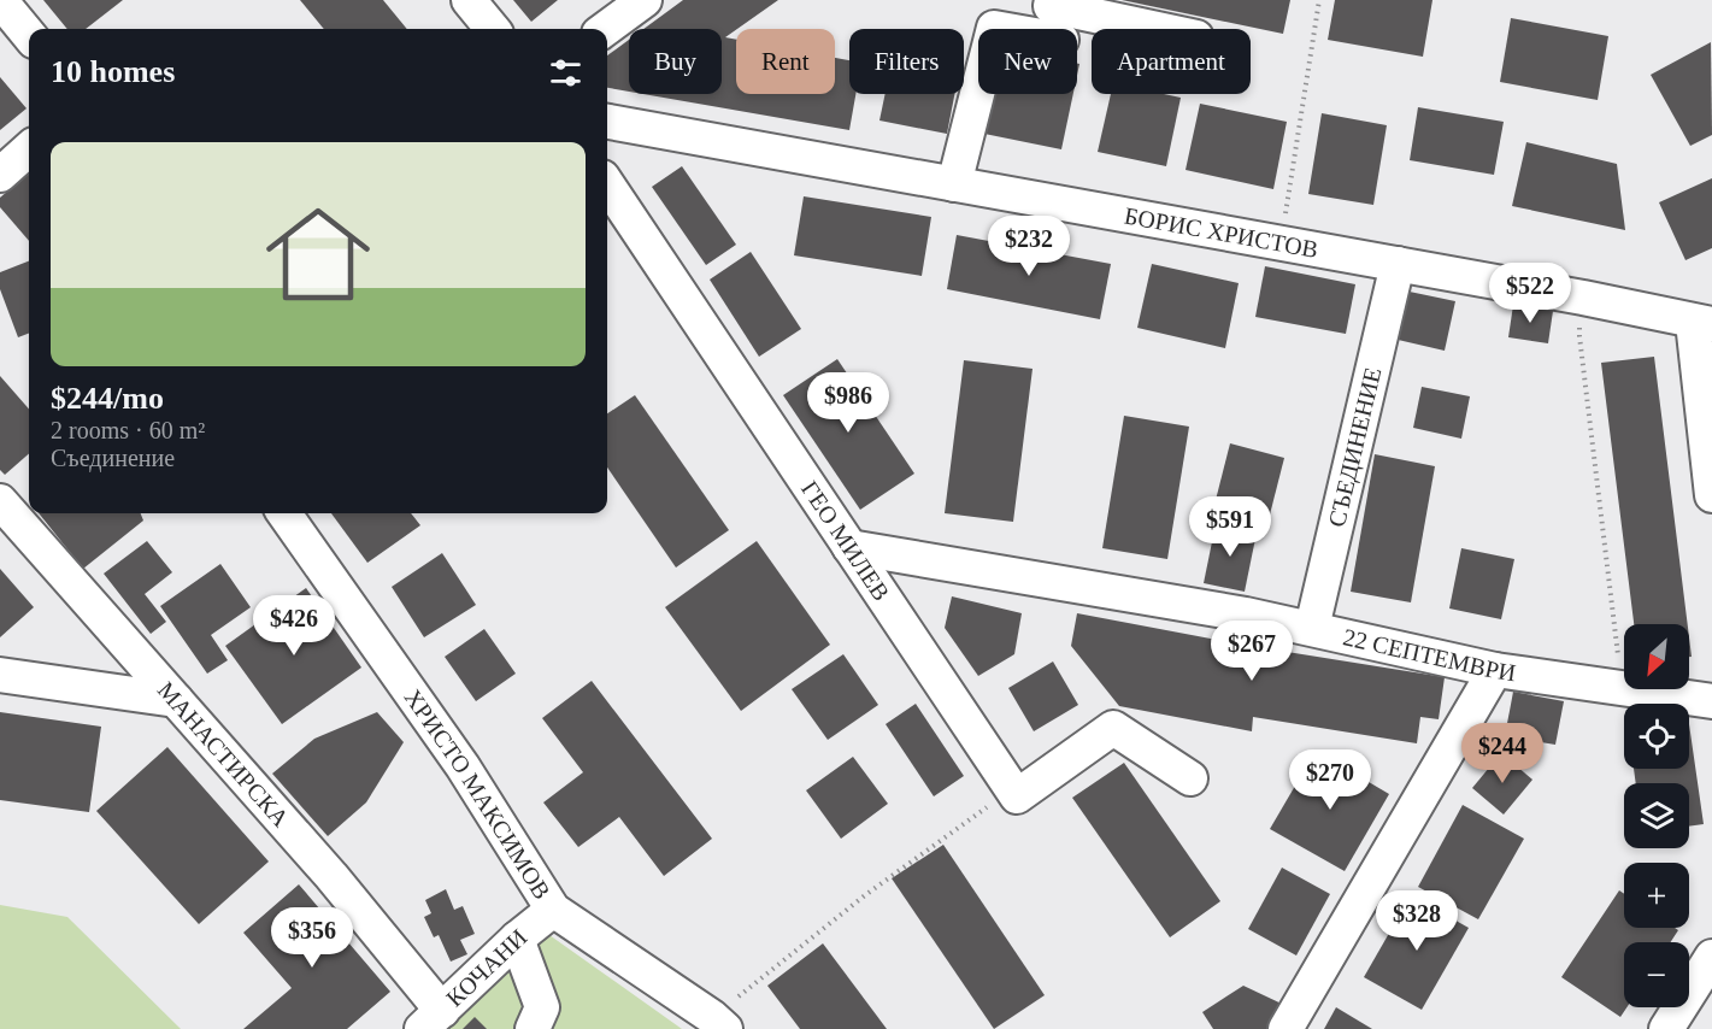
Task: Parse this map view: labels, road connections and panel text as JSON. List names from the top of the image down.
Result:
{
  "streets": {
    "street": [
      "БОРИС ХРИСТОВ",
      "СЪЕДИНЕНИЕ",
      "ГЕО МИЛЕВ",
      "22 СЕПТЕМВРИ",
      "МАНАСТИРСКА",
      "ХРИСТО МАКСИМОВ",
      "КОЧАНИ"
    ]
  },
  "crossings": [
    ["БОРИС ХРИСТОВ", "СЪЕДИНЕНИЕ"],
    ["СЪЕДИНЕНИЕ", "22 СЕПТЕМВРИ"],
    ["ГЕО МИЛЕВ", "22 СЕПТЕМВРИ"],
    ["МАНАСТИРСКА", "КОЧАНИ"],
    ["ХРИСТО МАКСИМОВ", "КОЧАНИ"]
  ],
  "north": "bottom left",
  "page": {
    "chip": [
      "Buy",
      "Rent",
      "Filters",
      "New",
      "Apartment"
    ],
    "heading": "10 homes",
    "list": [
      {
        "name": "$244/mo",
        "note": "2 rooms · 60 m² · Съединение"
      }
    ],
    "price": [
      "$232",
      "$522",
      "$986",
      "$591",
      "$426",
      "$267",
      "$244",
      "$270",
      "$328",
      "$356"
    ],
    "map_buttons": ["+", "−"]
  }
}
